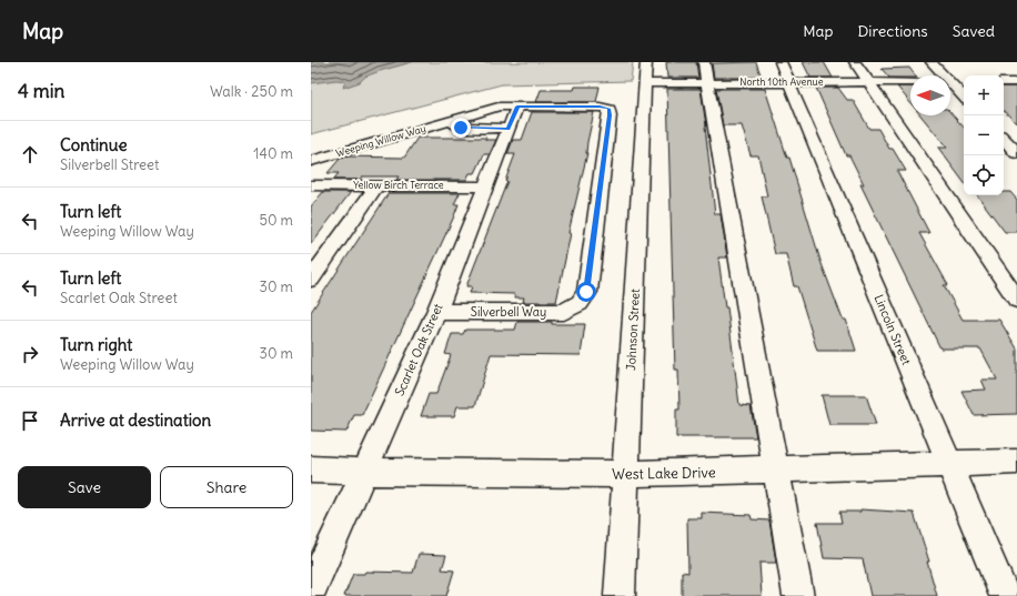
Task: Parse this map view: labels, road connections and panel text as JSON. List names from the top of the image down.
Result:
{
  "streets": {
    "street": [
      "North 10th Avenue",
      "Weeping Willow Way",
      "Yellow Birch Terrace",
      "Silverbell Way",
      "Johnson Street",
      "Lincoln Street",
      "Scarlet Oak Street",
      "West Lake Drive"
    ]
  },
  "crossings": [
    ["North 10th Avenue", "Johnson Street"],
    ["North 10th Avenue", "Lincoln Street"],
    ["Weeping Willow Way", "Silverbell Way"],
    ["Weeping Willow Way", "Scarlet Oak Street"],
    ["Yellow Birch Terrace", "Scarlet Oak Street"],
    ["Silverbell Way", "Scarlet Oak Street"],
    ["Johnson Street", "West Lake Drive"],
    ["Lincoln Street", "West Lake Drive"],
    ["Scarlet Oak Street", "West Lake Drive"]
  ],
  "north": "left",
  "page": {
    "header": "Map",
    "nav": ["Map", "Directions", "Saved"],
    "heading": ["4 min", "Walk · 250 m"],
    "map_buttons": ["+", "−"],
    "list": [
      ["Continue", "Silverbell Street", "140 m"],
      ["Turn left", "Weeping Willow Way", "50 m"],
      ["Turn left", "Scarlet Oak Street", "30 m"],
      ["Turn right", "Weeping Willow Way", "30 m"],
      "Arrive at destination"
    ],
    "buttons": ["Save", "Share"]
  }
}
